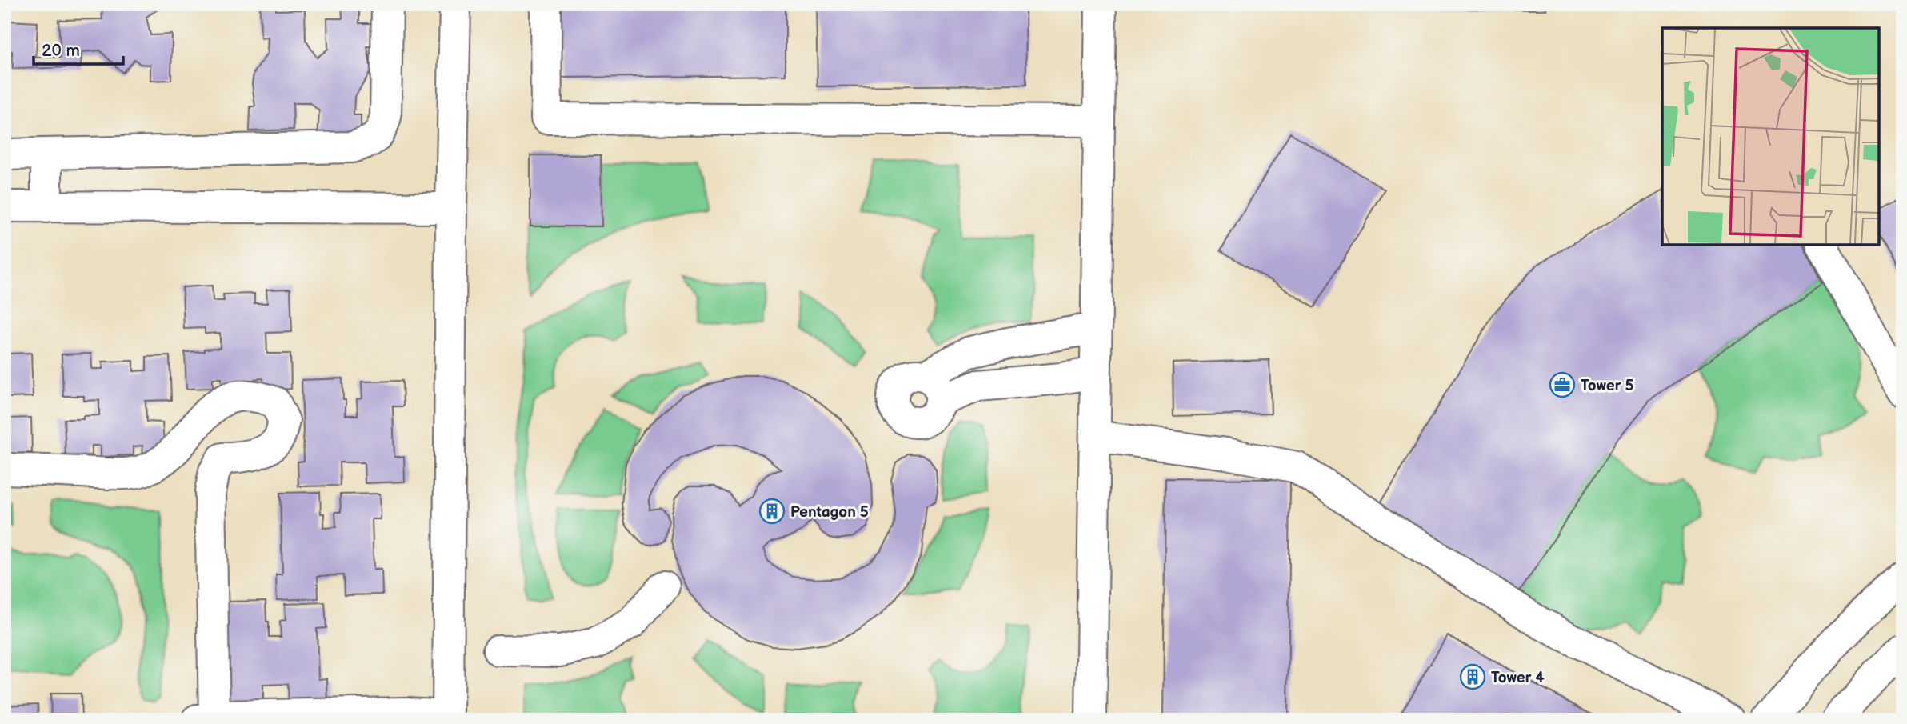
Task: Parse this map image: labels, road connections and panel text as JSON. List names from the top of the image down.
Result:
{
  "places": {
    "office": ["Tower 5"],
    "building": ["Pentagon 5", "Tower 4"]
  },
  "scale_bar": "20 m"
}
